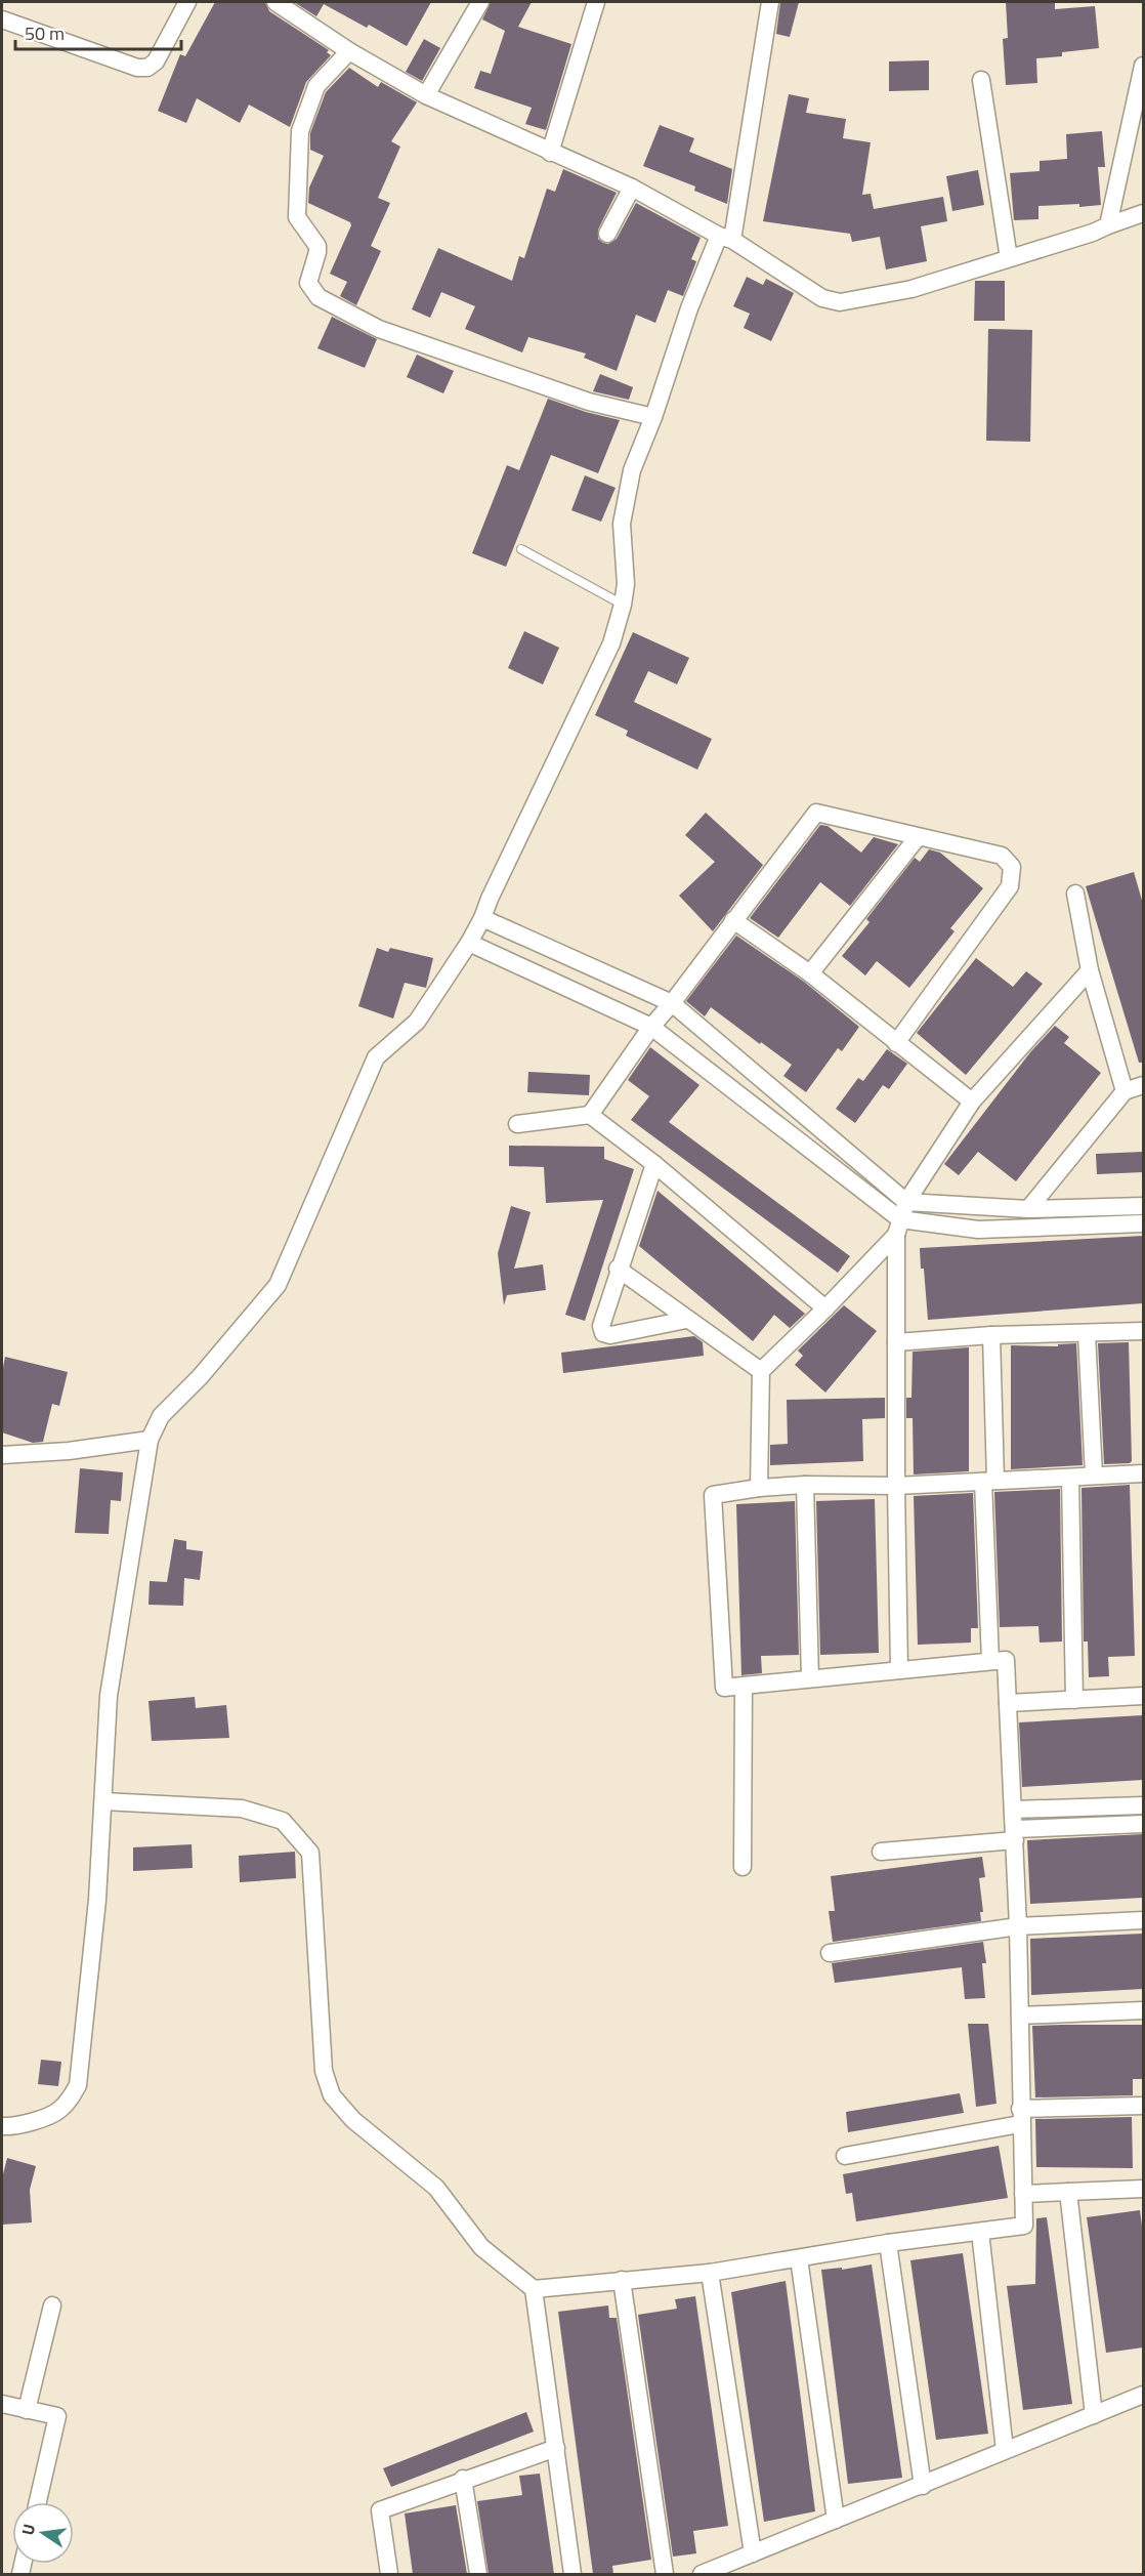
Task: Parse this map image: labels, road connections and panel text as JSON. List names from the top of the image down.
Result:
{
  "scale_bar": "50 m",
  "north": "left"
}
